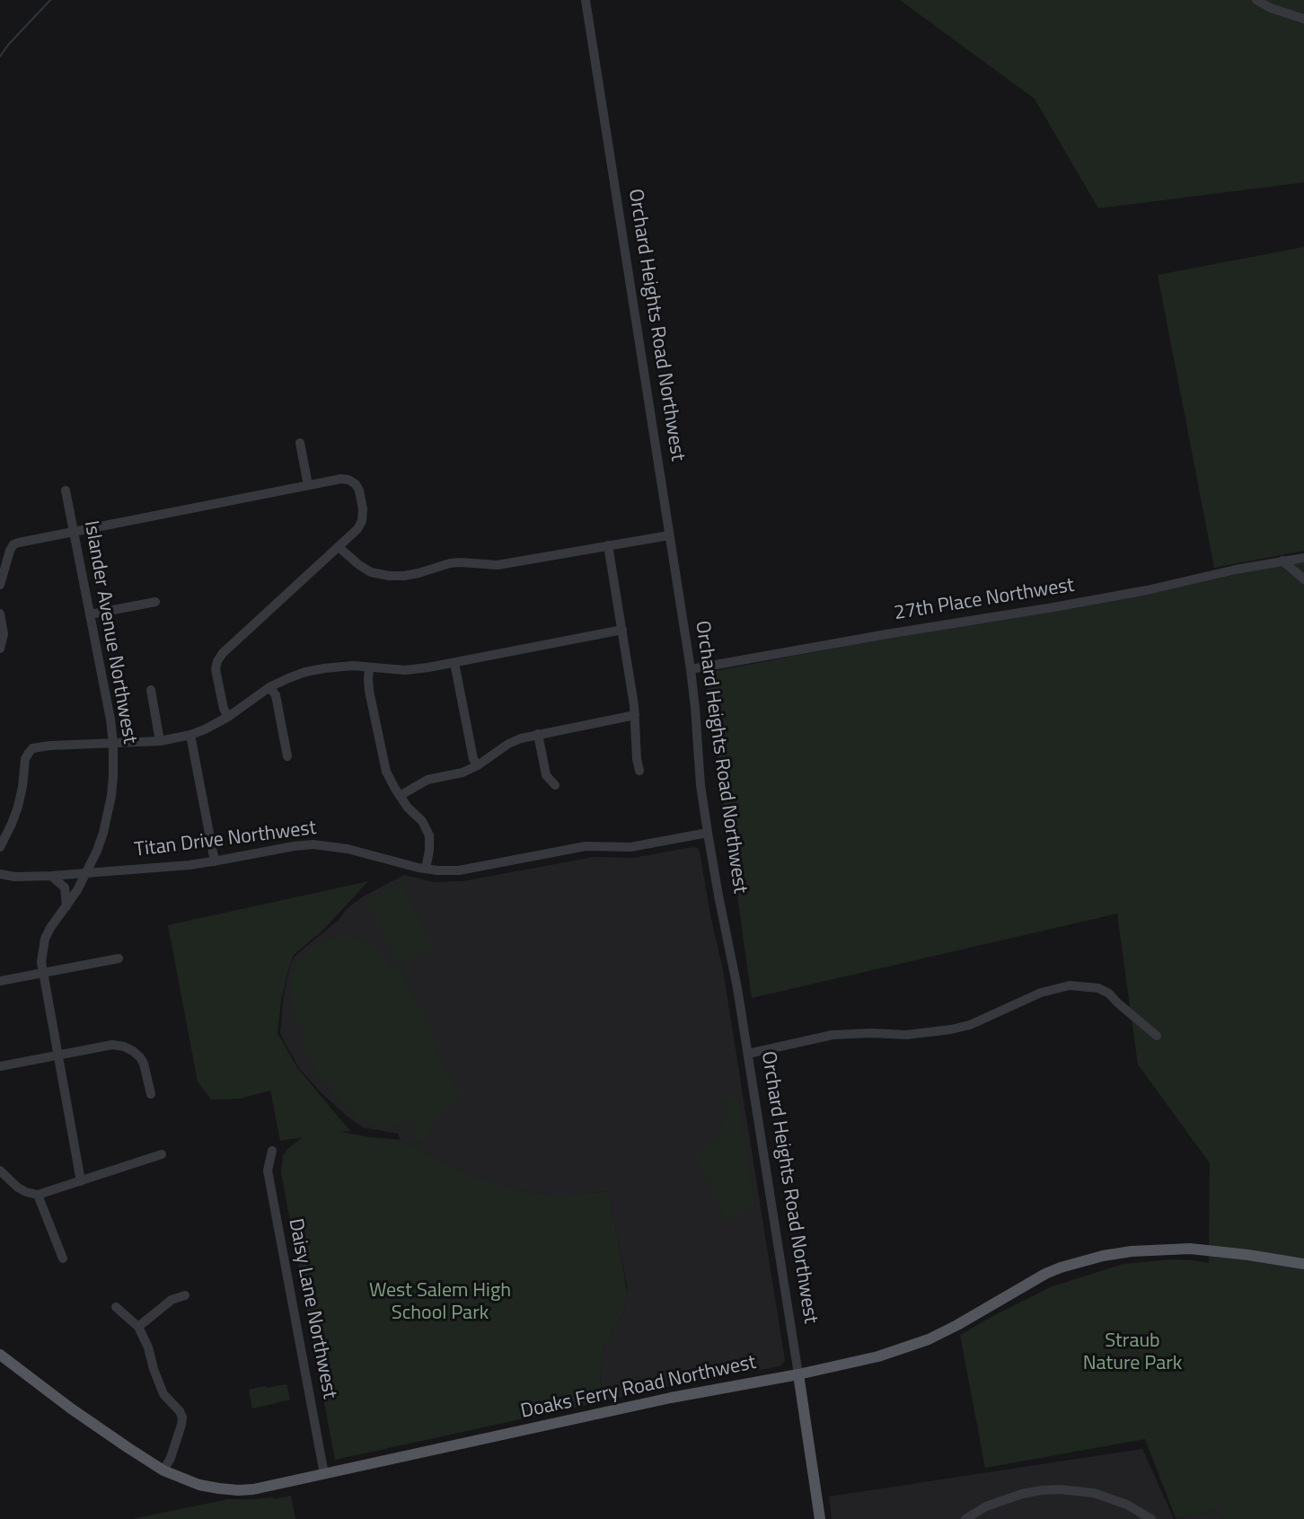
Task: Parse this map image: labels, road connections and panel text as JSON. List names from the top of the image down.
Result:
{
  "streets": {
    "main road": ["Orchard Heights Road Northwest", "Doaks Ferry Road Northwest"],
    "street": [
      "27th Place Northwest",
      "Islander Avenue Northwest",
      "Titan Drive Northwest",
      "Daisy Lane Northwest"
    ]
  },
  "crossings": [
    ["Orchard Heights Road Northwest", "27th Place Northwest"],
    ["Orchard Heights Road Northwest", "Titan Drive Northwest"],
    ["Orchard Heights Road Northwest", "Doaks Ferry Road Northwest"],
    ["Islander Avenue Northwest", "Titan Drive Northwest"],
    ["Daisy Lane Northwest", "Doaks Ferry Road Northwest"]
  ],
  "parks": ["West Salem High School Park", "Straub Nature Park"]
}
